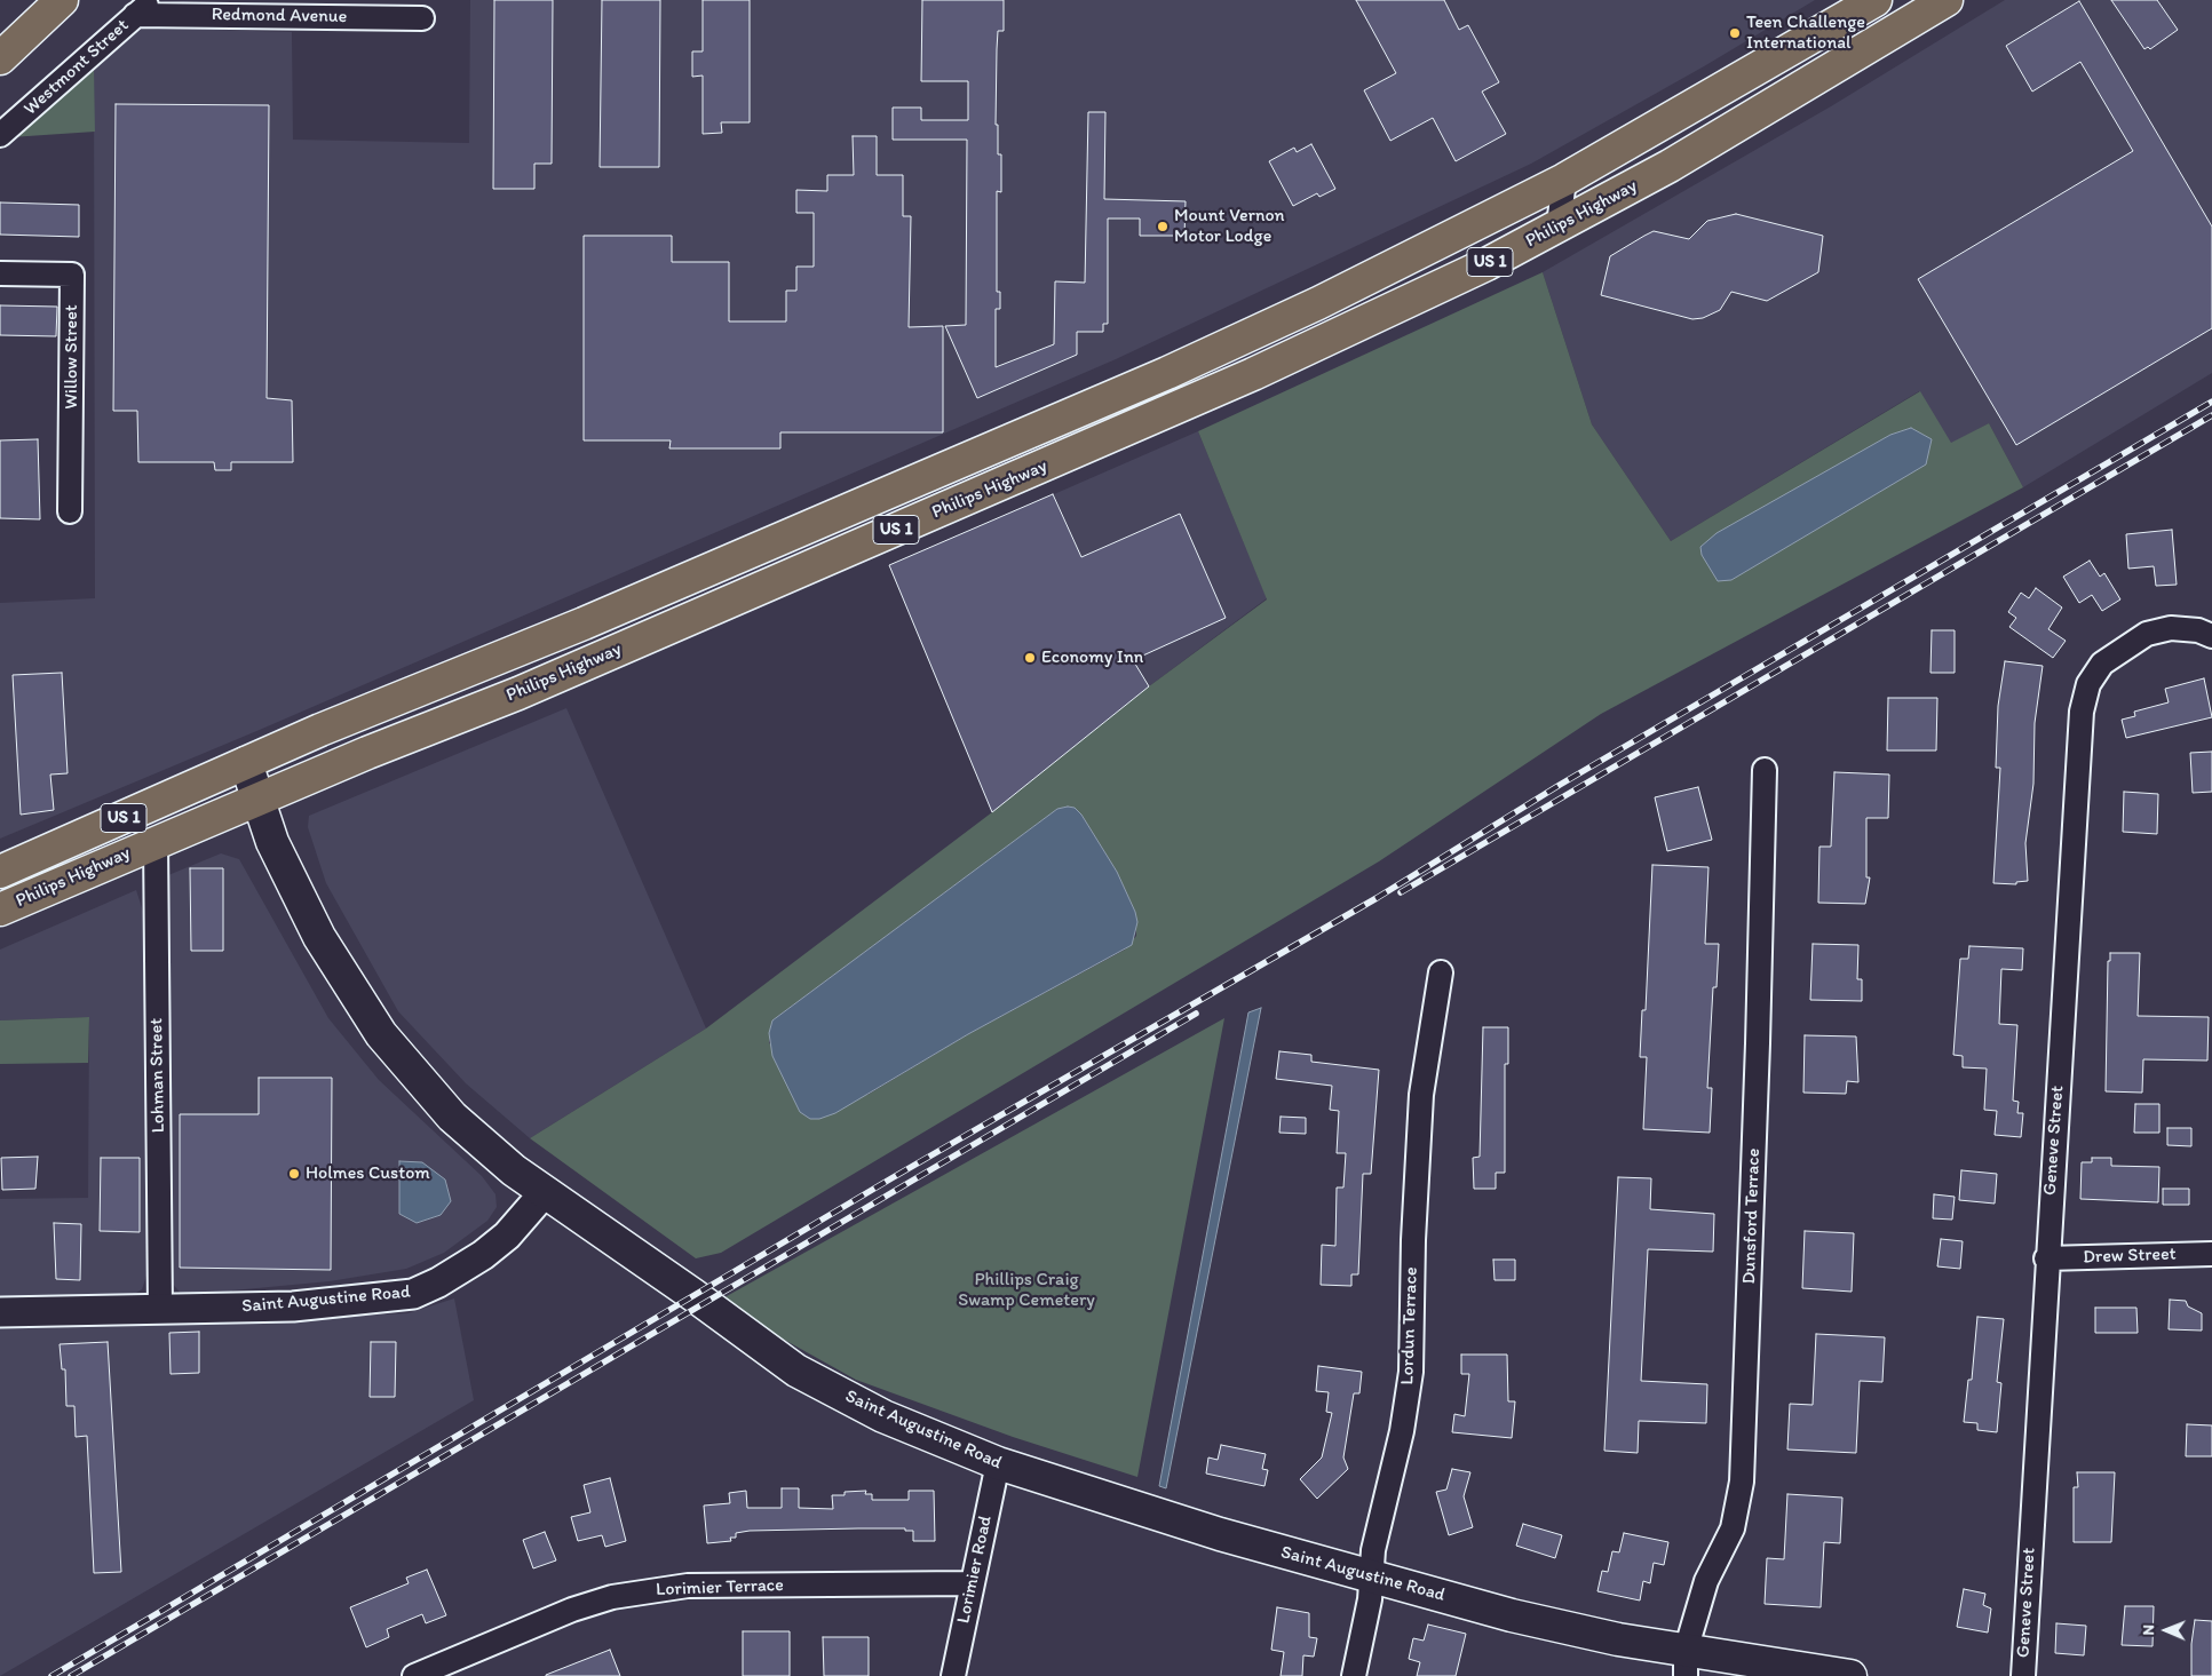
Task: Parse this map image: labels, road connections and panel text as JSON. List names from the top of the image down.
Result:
{
  "streets": {
    "main road": ["Philips Highway", "US 1", "Saint Augustine Road"],
    "street": [
      "Redmond Avenue",
      "Westmont Street",
      "Willow Street",
      "Lohman Street",
      "Geneve Street",
      "Dunsford Terrace",
      "Drew Street",
      "Lordun Terrace",
      "Lorimier Road",
      "Lorimier Terrace"
    ]
  },
  "crossings": [
    ["Redmond Avenue", "Westmont Street"],
    ["Philips Highway", "Lohman Street"],
    ["Lohman Street", "Saint Augustine Road"],
    ["Geneve Street", "Drew Street"],
    ["Dunsford Terrace", "Saint Augustine Road"],
    ["Saint Augustine Road", "Lordun Terrace"],
    ["Saint Augustine Road", "Lorimier Road"],
    ["Lorimier Road", "Lorimier Terrace"]
  ],
  "parks": ["Phillips Craig Swamp Cemetery"],
  "places": [
    "Teen Challenge International",
    "Mount Vernon Motor Lodge",
    "Economy Inn",
    "Holmes Custom"
  ],
  "north": "left"
}
